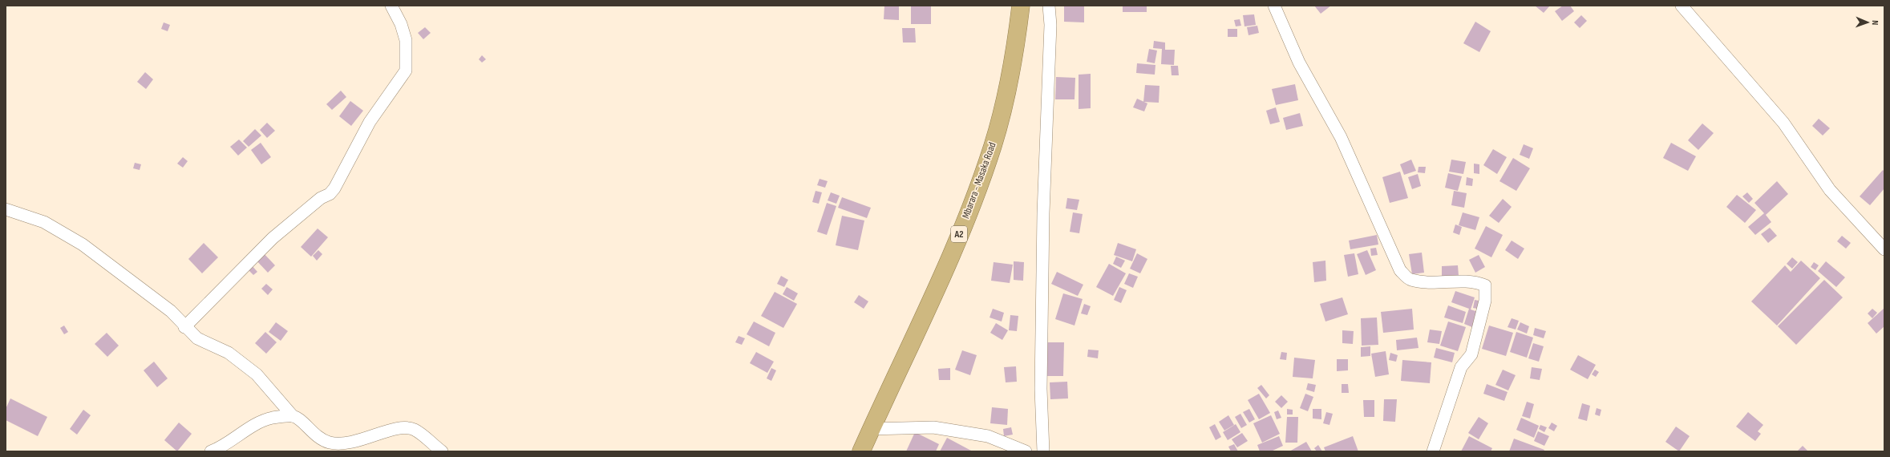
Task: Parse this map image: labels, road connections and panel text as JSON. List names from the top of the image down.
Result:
{
  "streets": {
    "highway": ["Mbarara - Masaka Road", "A2"]
  },
  "north": "right"
}
